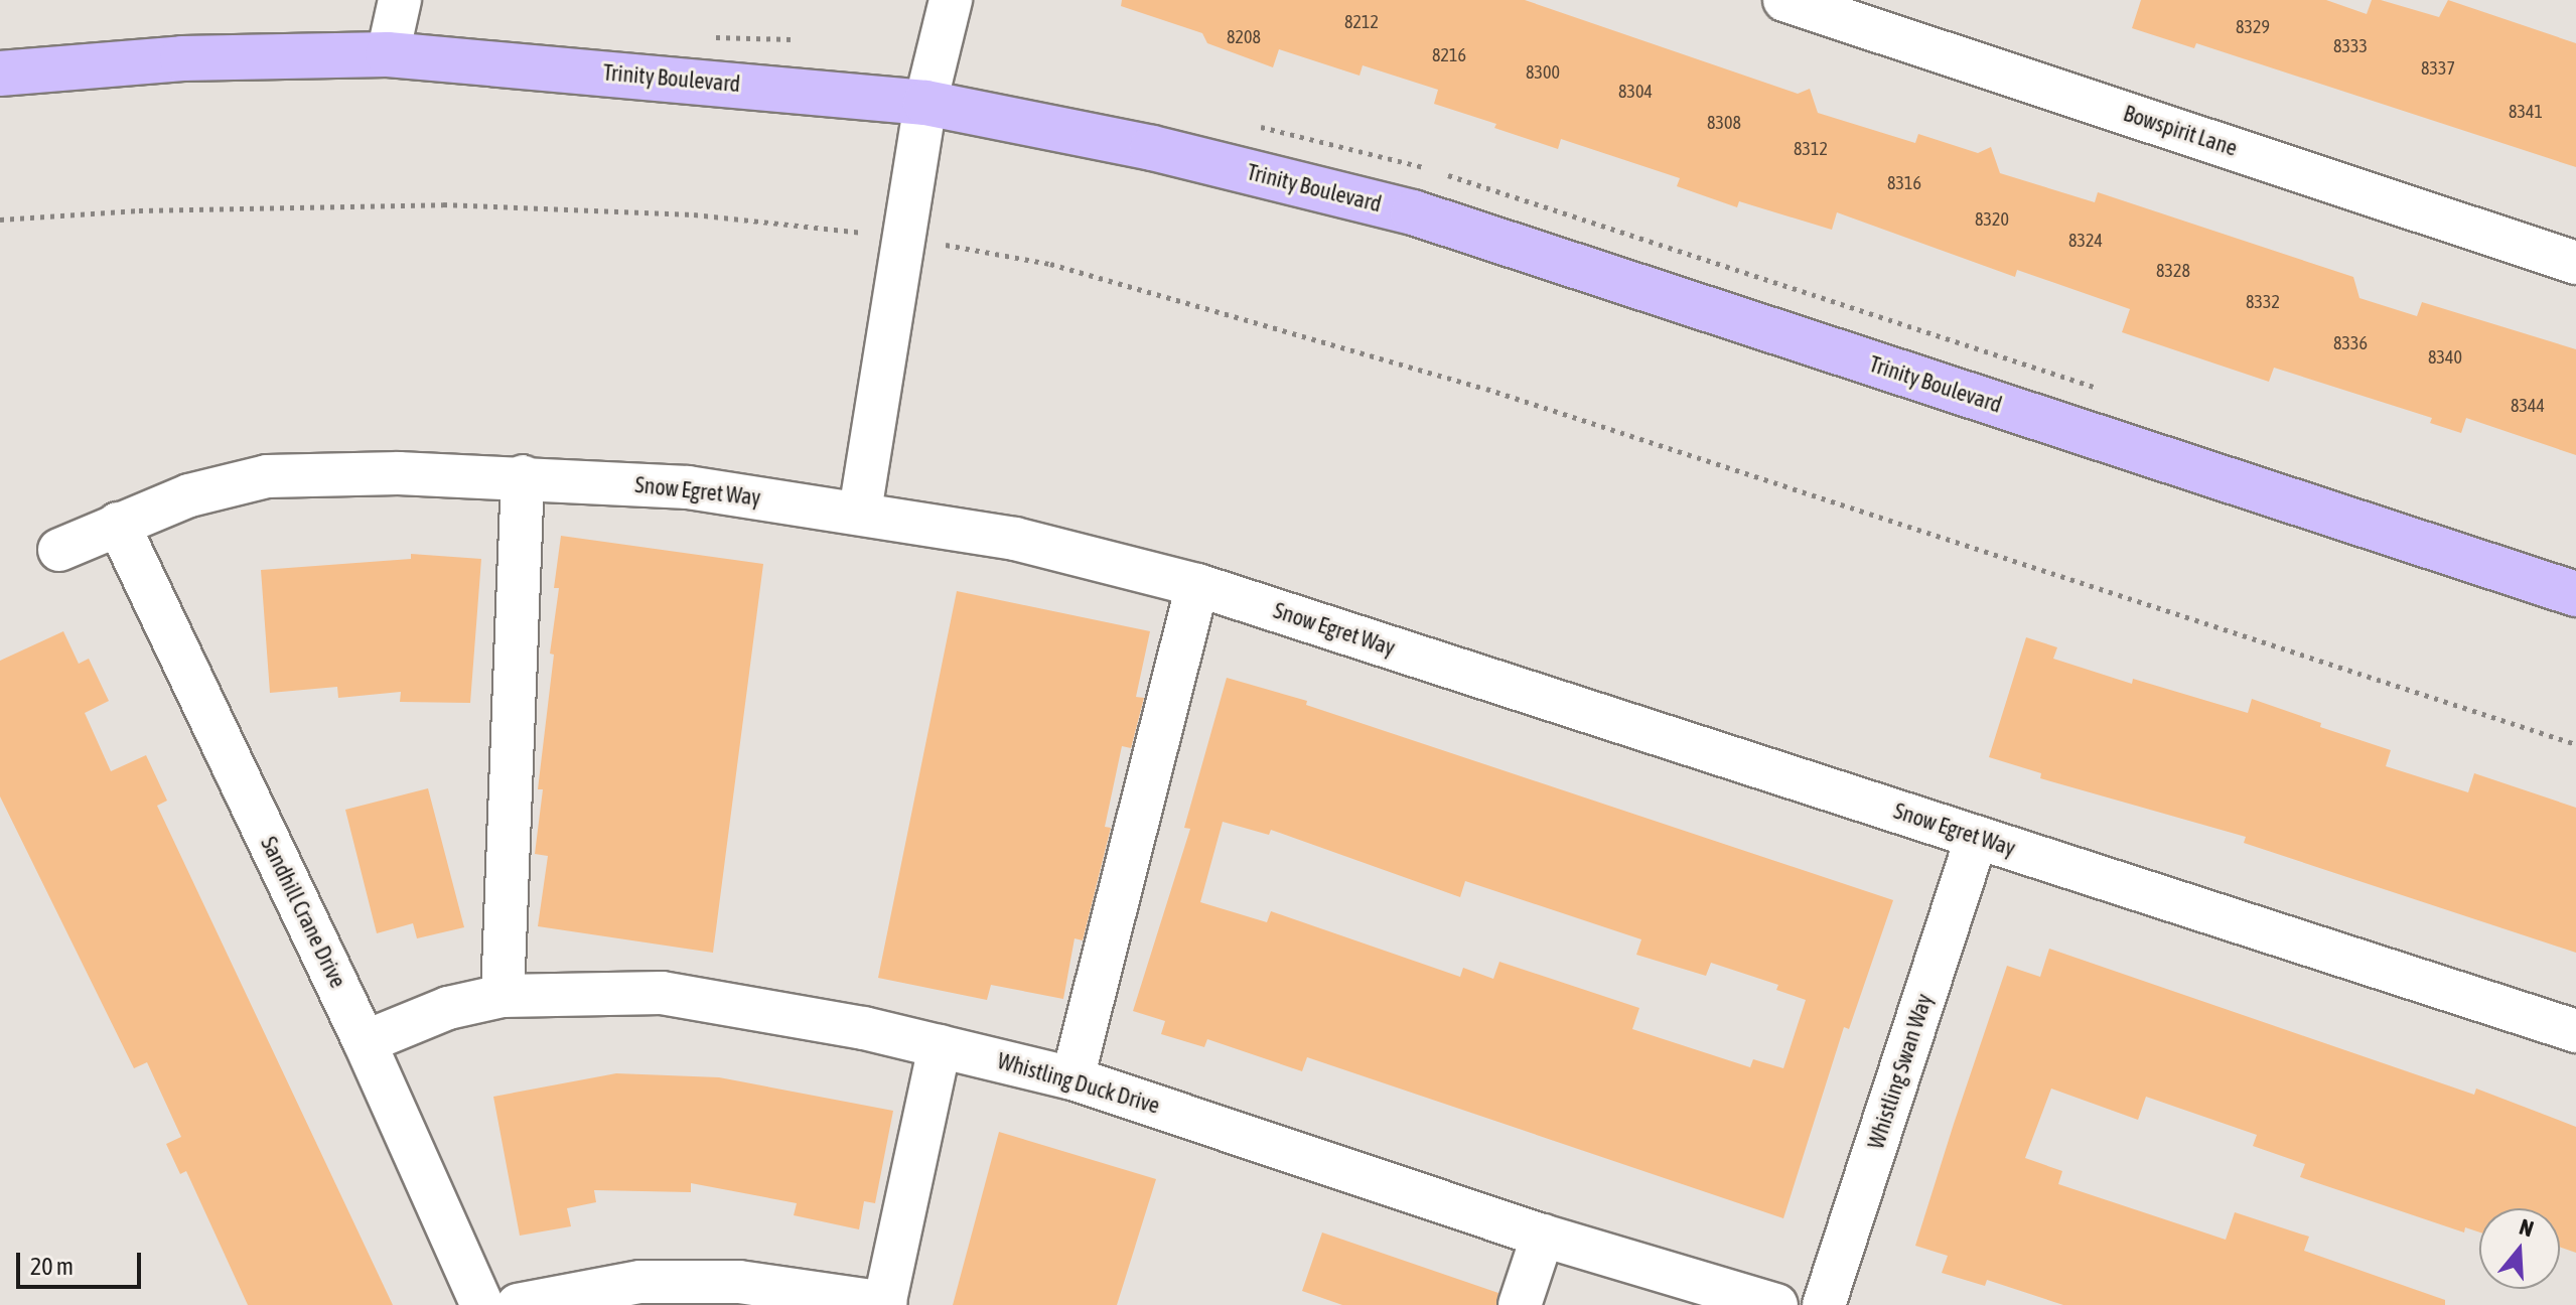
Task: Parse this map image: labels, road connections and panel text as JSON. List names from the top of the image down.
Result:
{
  "streets": {
    "main road": ["Trinity Boulevard"],
    "street": [
      "Bowspirit Lane",
      "Snow Egret Way",
      "Sandhill Crane Drive",
      "Whistling Swan Way",
      "Whistling Duck Drive"
    ]
  },
  "crossings": [
    ["Snow Egret Way", "Sandhill Crane Drive"],
    ["Snow Egret Way", "Whistling Swan Way"],
    ["Sandhill Crane Drive", "Whistling Duck Drive"]
  ],
  "house_numbers": [
    "8212",
    "8329",
    "8208",
    "8333",
    "8216",
    "8337",
    "8300",
    "8304",
    "8341",
    "8308",
    "8312",
    "8316",
    "8320",
    "8324",
    "8328",
    "8332",
    "8336",
    "8340",
    "8344"
  ],
  "scale_bar": "20 m",
  "north": "top"
}
